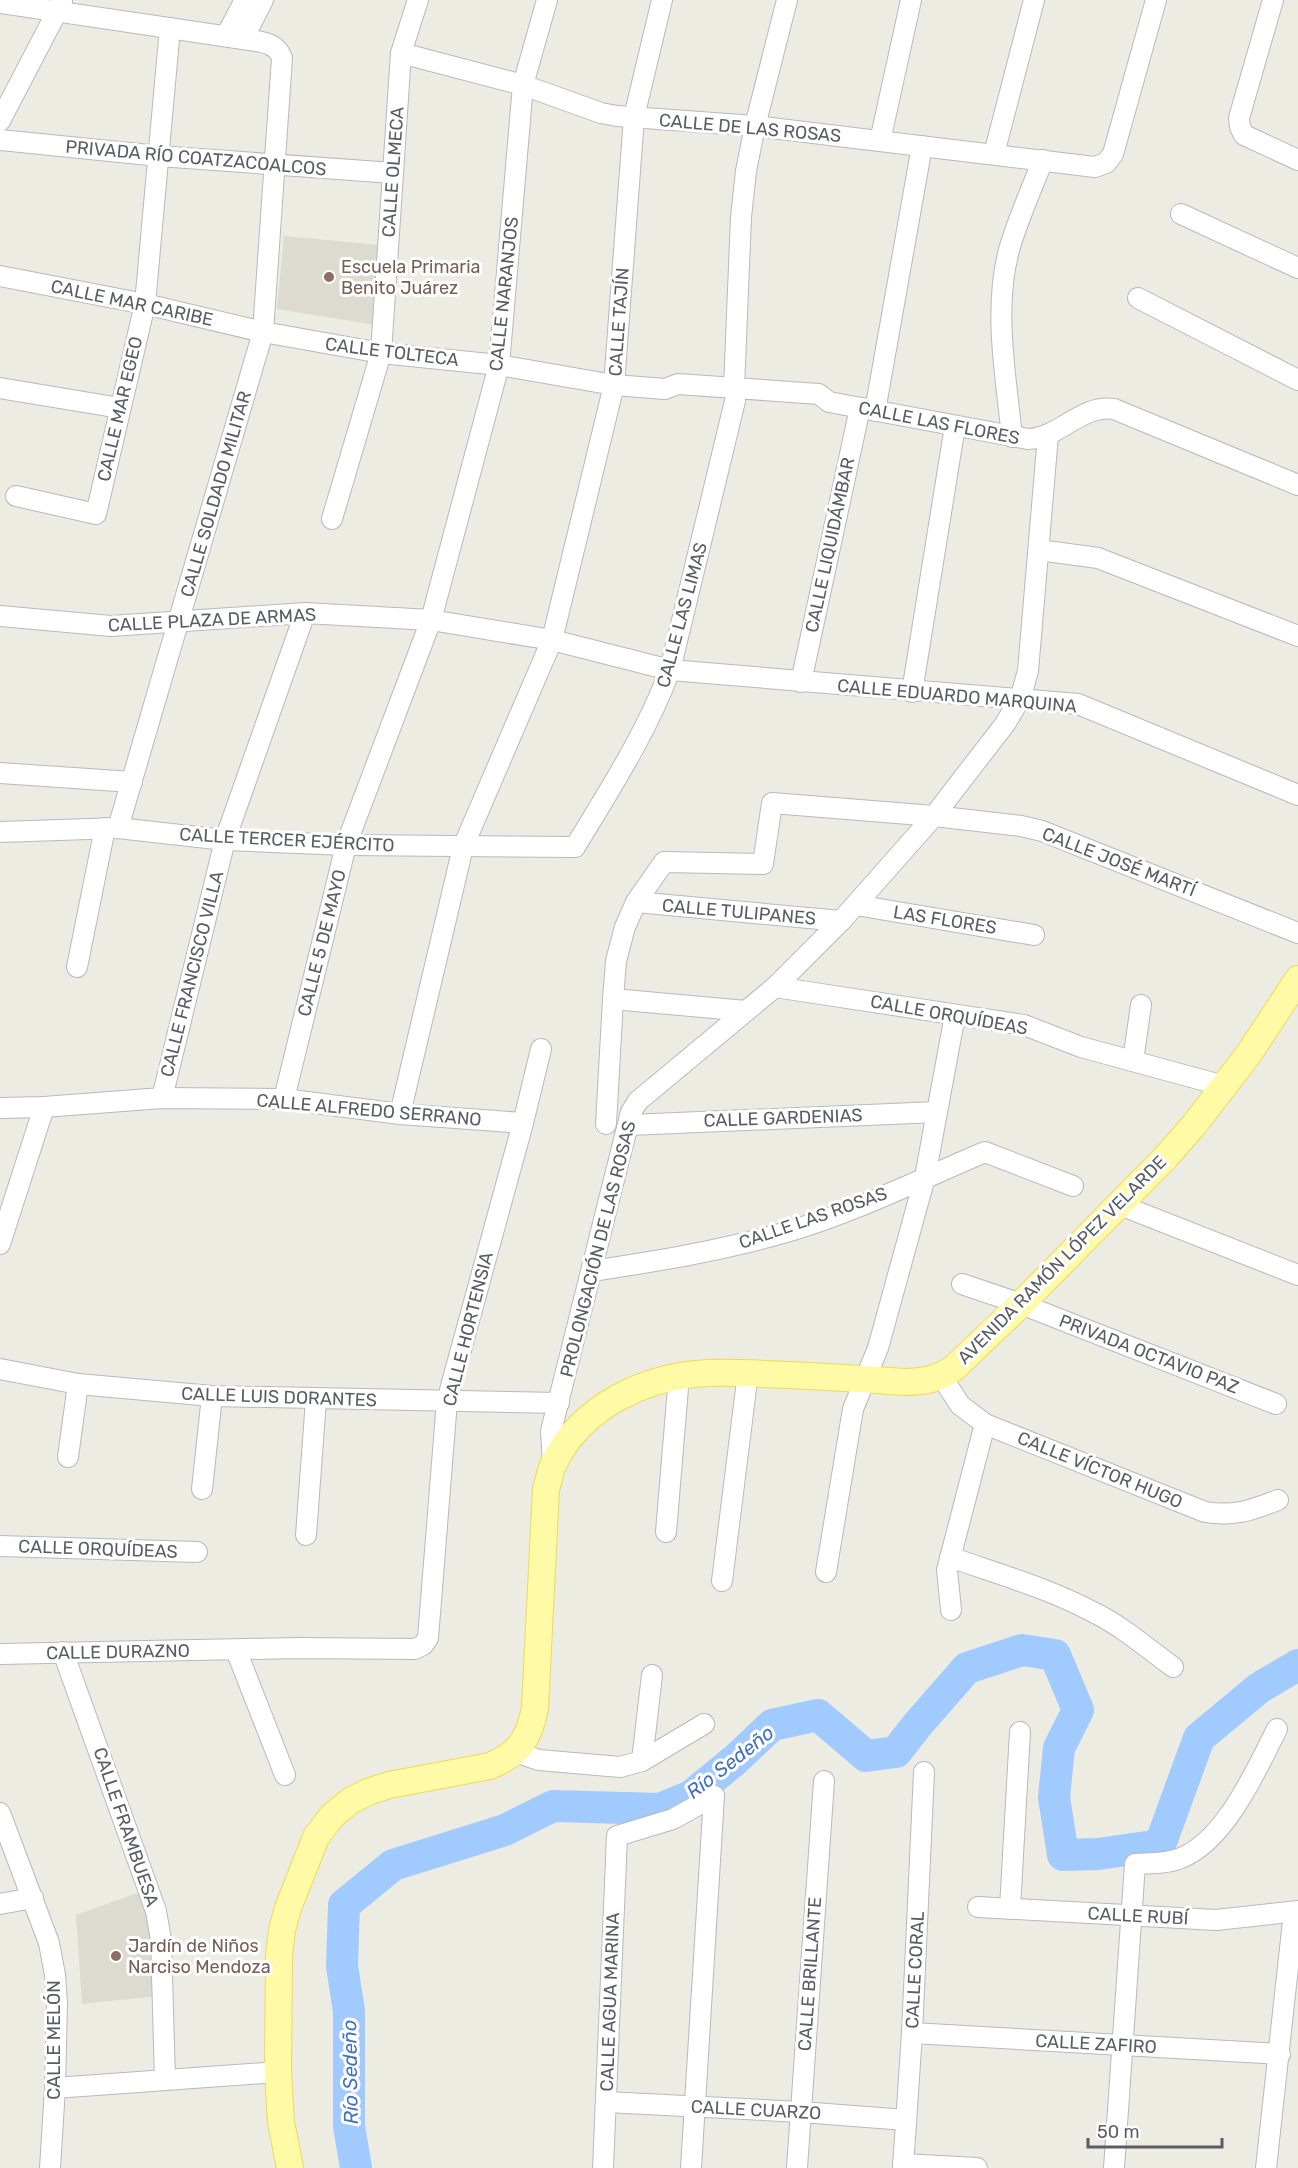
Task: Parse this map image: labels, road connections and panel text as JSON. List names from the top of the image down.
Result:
{
  "streets": {
    "main road": ["AVENIDA RAMÓN LÓPEZ VELARDE"],
    "street": [
      "CALLE DE LAS ROSAS",
      "PRIVADA RÍO COATZACOALCOS",
      "CALLE OLMECA",
      "CALLE NARANJOS",
      "CALLE MAR CARIBE",
      "CALLE TAJÍN",
      "CALLE TOLTECA",
      "CALLE MAR EGEO",
      "CALLE LAS FLORES",
      "CALLE SOLDADO MILITAR",
      "CALLE LIQUIDÁMBAR",
      "CALLE LAS LIMAS",
      "CALLE PLAZA DE ARMAS",
      "CALLE EDUARDO MARQUINA",
      "CALLE TERCER EJÉRCITO",
      "CALLE JOSÉ MARTÍ",
      "CALLE TULIPANES",
      "LAS FLORES",
      "CALLE 5 DE MAYO",
      "CALLE FRANCISCO VILLA",
      "CALLE ORQUÍDEAS",
      "CALLE ALFREDO SERRANO",
      "CALLE GARDENIAS",
      "CALLE LAS ROSAS",
      "PROLONGACIÓN DE LAS ROSAS",
      "CALLE HORTENSIA",
      "PRIVADA OCTAVIO PAZ",
      "CALLE LUIS DORANTES",
      "CALLE VÍCTOR HUGO",
      "CALLE DURAZNO",
      "CALLE FRAMBUESA",
      "CALLE RUBÍ",
      "CALLE CORAL",
      "CALLE BRILLANTE",
      "CALLE AGUA MARINA",
      "CALLE MELÓN",
      "CALLE ZAFIRO",
      "CALLE CUARZO"
    ]
  },
  "crossings": [
    ["CALLE DE LAS ROSAS", "CALLE OLMECA"],
    ["CALLE DE LAS ROSAS", "CALLE NARANJOS"],
    ["CALLE DE LAS ROSAS", "CALLE TAJÍN"],
    ["CALLE DE LAS ROSAS", "CALLE LIQUIDÁMBAR"],
    ["CALLE DE LAS ROSAS", "CALLE LAS LIMAS"],
    ["PRIVADA RÍO COATZACOALCOS", "CALLE OLMECA"],
    ["PRIVADA RÍO COATZACOALCOS", "CALLE MAR EGEO"],
    ["PRIVADA RÍO COATZACOALCOS", "CALLE SOLDADO MILITAR"],
    ["CALLE OLMECA", "CALLE TOLTECA"],
    ["CALLE NARANJOS", "CALLE TOLTECA"],
    ["CALLE NARANJOS", "CALLE PLAZA DE ARMAS"],
    ["CALLE NARANJOS", "CALLE 5 DE MAYO"],
    ["CALLE MAR CARIBE", "CALLE TOLTECA"],
    ["CALLE MAR CARIBE", "CALLE MAR EGEO"],
    ["CALLE MAR CARIBE", "CALLE SOLDADO MILITAR"],
    ["CALLE TAJÍN", "CALLE TOLTECA"],
    ["CALLE TAJÍN", "CALLE PLAZA DE ARMAS"],
    ["CALLE TAJÍN", "CALLE TERCER EJÉRCITO"],
    ["CALLE TAJÍN", "CALLE ALFREDO SERRANO"],
    ["CALLE TOLTECA", "CALLE LAS FLORES"],
    ["CALLE TOLTECA", "CALLE SOLDADO MILITAR"],
    ["CALLE LAS FLORES", "CALLE LIQUIDÁMBAR"],
    ["CALLE LAS FLORES", "CALLE LAS LIMAS"],
    ["CALLE LAS FLORES", "PROLONGACIÓN DE LAS ROSAS"],
    ["CALLE SOLDADO MILITAR", "CALLE PLAZA DE ARMAS"],
    ["CALLE SOLDADO MILITAR", "CALLE TERCER EJÉRCITO"],
    ["CALLE LIQUIDÁMBAR", "CALLE EDUARDO MARQUINA"],
    ["CALLE LAS LIMAS", "CALLE PLAZA DE ARMAS"],
    ["CALLE LAS LIMAS", "CALLE EDUARDO MARQUINA"],
    ["CALLE LAS LIMAS", "CALLE TERCER EJÉRCITO"],
    ["CALLE PLAZA DE ARMAS", "CALLE EDUARDO MARQUINA"],
    ["CALLE PLAZA DE ARMAS", "CALLE 5 DE MAYO"],
    ["CALLE PLAZA DE ARMAS", "CALLE FRANCISCO VILLA"],
    ["CALLE EDUARDO MARQUINA", "PROLONGACIÓN DE LAS ROSAS"],
    ["CALLE TERCER EJÉRCITO", "CALLE 5 DE MAYO"],
    ["CALLE TERCER EJÉRCITO", "CALLE FRANCISCO VILLA"],
    ["CALLE JOSÉ MARTÍ", "CALLE TULIPANES"],
    ["CALLE JOSÉ MARTÍ", "PROLONGACIÓN DE LAS ROSAS"],
    ["CALLE TULIPANES", "PROLONGACIÓN DE LAS ROSAS"],
    ["LAS FLORES", "PROLONGACIÓN DE LAS ROSAS"],
    ["CALLE 5 DE MAYO", "CALLE ALFREDO SERRANO"],
    ["CALLE FRANCISCO VILLA", "CALLE ALFREDO SERRANO"],
    ["CALLE ORQUÍDEAS", "PROLONGACIÓN DE LAS ROSAS"],
    ["CALLE ORQUÍDEAS", "AVENIDA RAMÓN LÓPEZ VELARDE"],
    ["CALLE ALFREDO SERRANO", "CALLE HORTENSIA"],
    ["CALLE GARDENIAS", "PROLONGACIÓN DE LAS ROSAS"],
    ["CALLE LAS ROSAS", "PROLONGACIÓN DE LAS ROSAS"],
    ["PROLONGACIÓN DE LAS ROSAS", "AVENIDA RAMÓN LÓPEZ VELARDE"],
    ["PROLONGACIÓN DE LAS ROSAS", "CALLE LUIS DORANTES"],
    ["AVENIDA RAMÓN LÓPEZ VELARDE", "PRIVADA OCTAVIO PAZ"],
    ["AVENIDA RAMÓN LÓPEZ VELARDE", "CALLE VÍCTOR HUGO"],
    ["CALLE HORTENSIA", "CALLE LUIS DORANTES"],
    ["CALLE HORTENSIA", "CALLE DURAZNO"],
    ["CALLE DURAZNO", "CALLE FRAMBUESA"],
    ["CALLE CORAL", "CALLE ZAFIRO"],
    ["CALLE CORAL", "CALLE CUARZO"],
    ["CALLE BRILLANTE", "CALLE CUARZO"],
    ["CALLE AGUA MARINA", "CALLE CUARZO"]
  ],
  "water": ["Río Sedeño"],
  "places": ["Escuela Primaria Benito Juárez", "Jardín de Niños Narciso Mendoza"],
  "scale_bar": "50 m"
}
